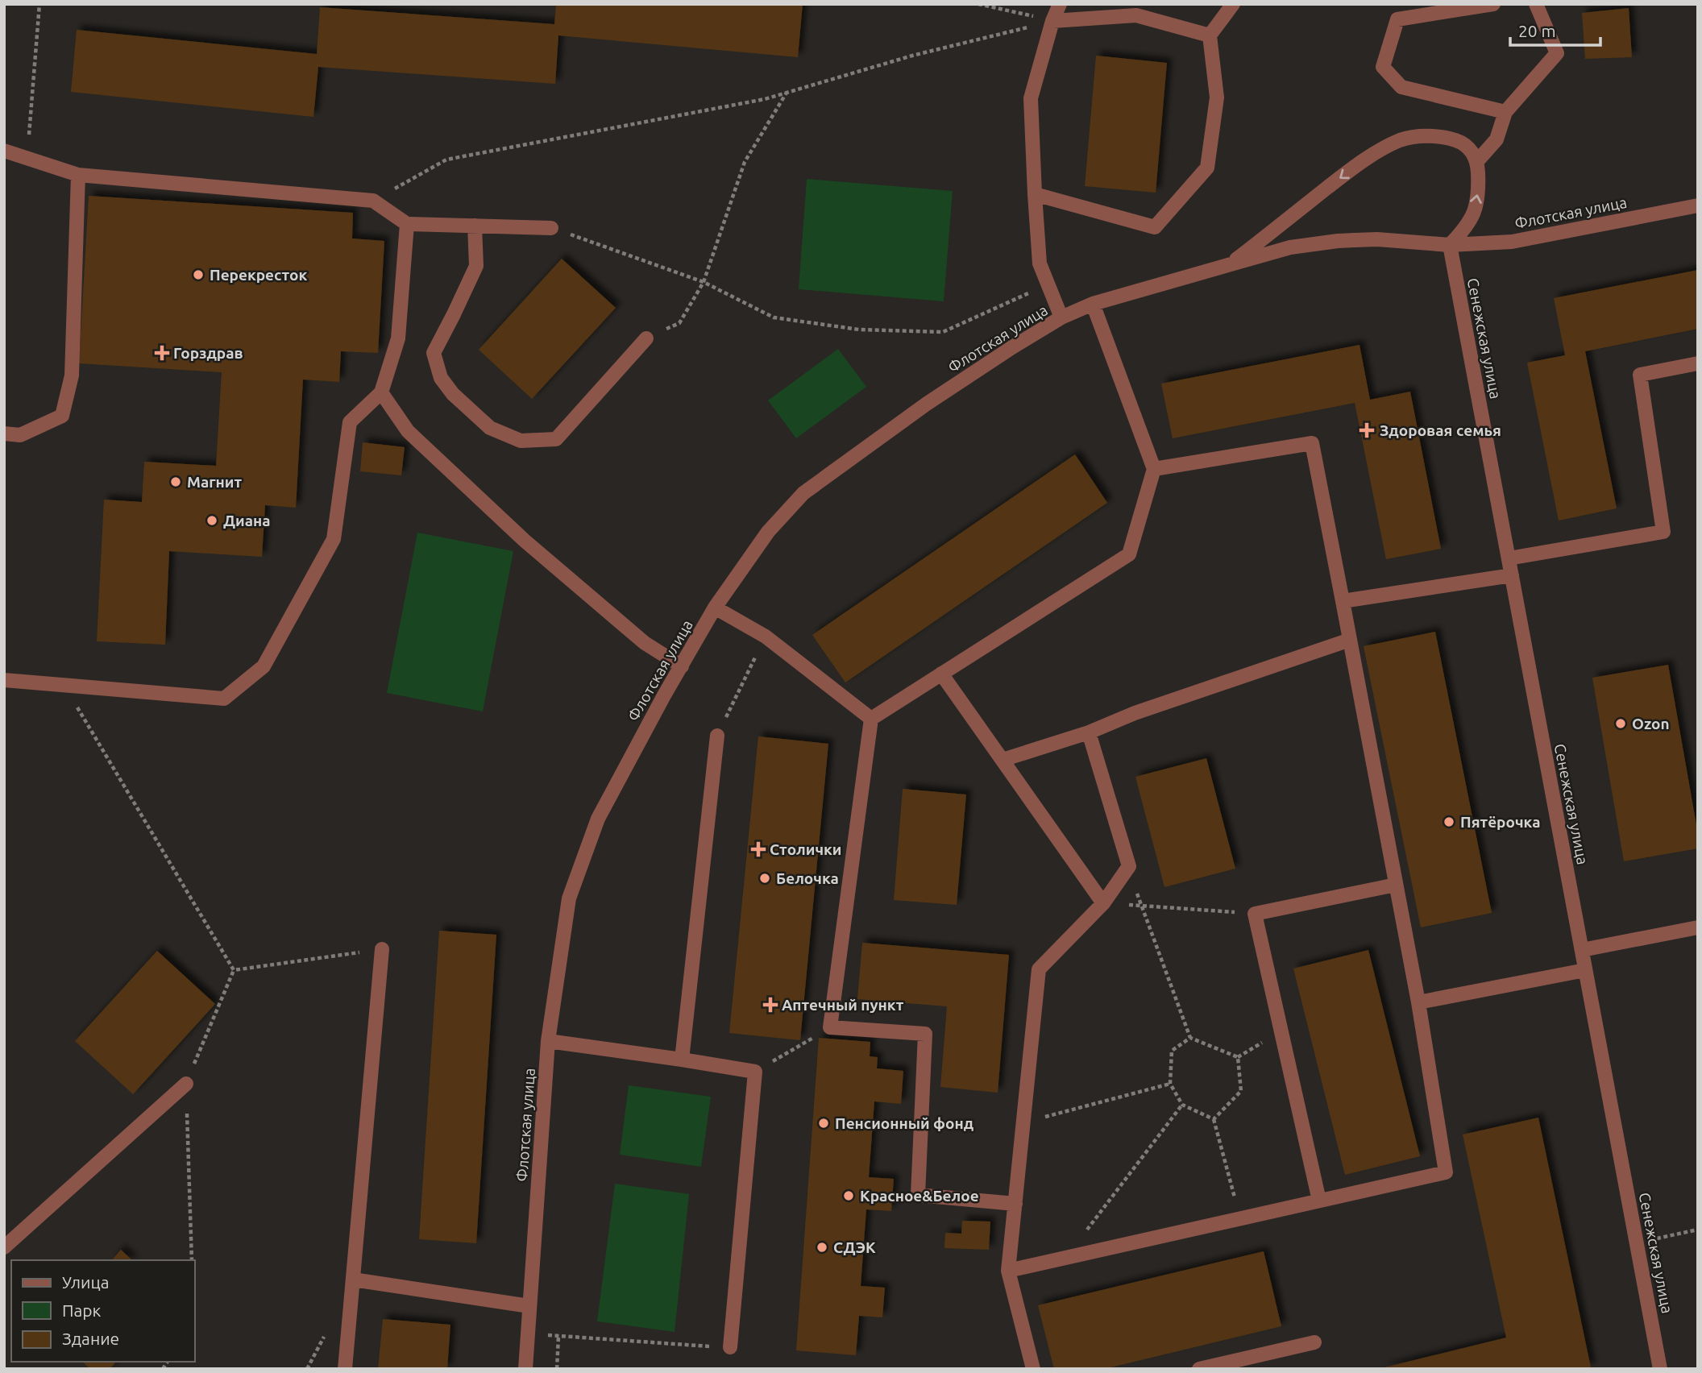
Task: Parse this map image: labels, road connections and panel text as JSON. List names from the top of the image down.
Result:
{
  "streets": {
    "street": ["Флотская улица", "Сенежская улица"]
  },
  "crossings": [
    ["Флотская улица", "Сенежская улица"]
  ],
  "places": {
    "other": [
      "Перекресток",
      "Магнит",
      "Диана",
      "Ozon",
      "Пятёрочка",
      "Белочка",
      "Пенсионный фонд",
      "Красное&Белое",
      "СДЭК"
    ],
    "health": [
      "Горздрав",
      "Здоровая семья",
      "Столички",
      "Аптечный пункт"
    ]
  },
  "legend": ["Улица", "Парк", "Здание"],
  "scale_bar": "20 m"
}
